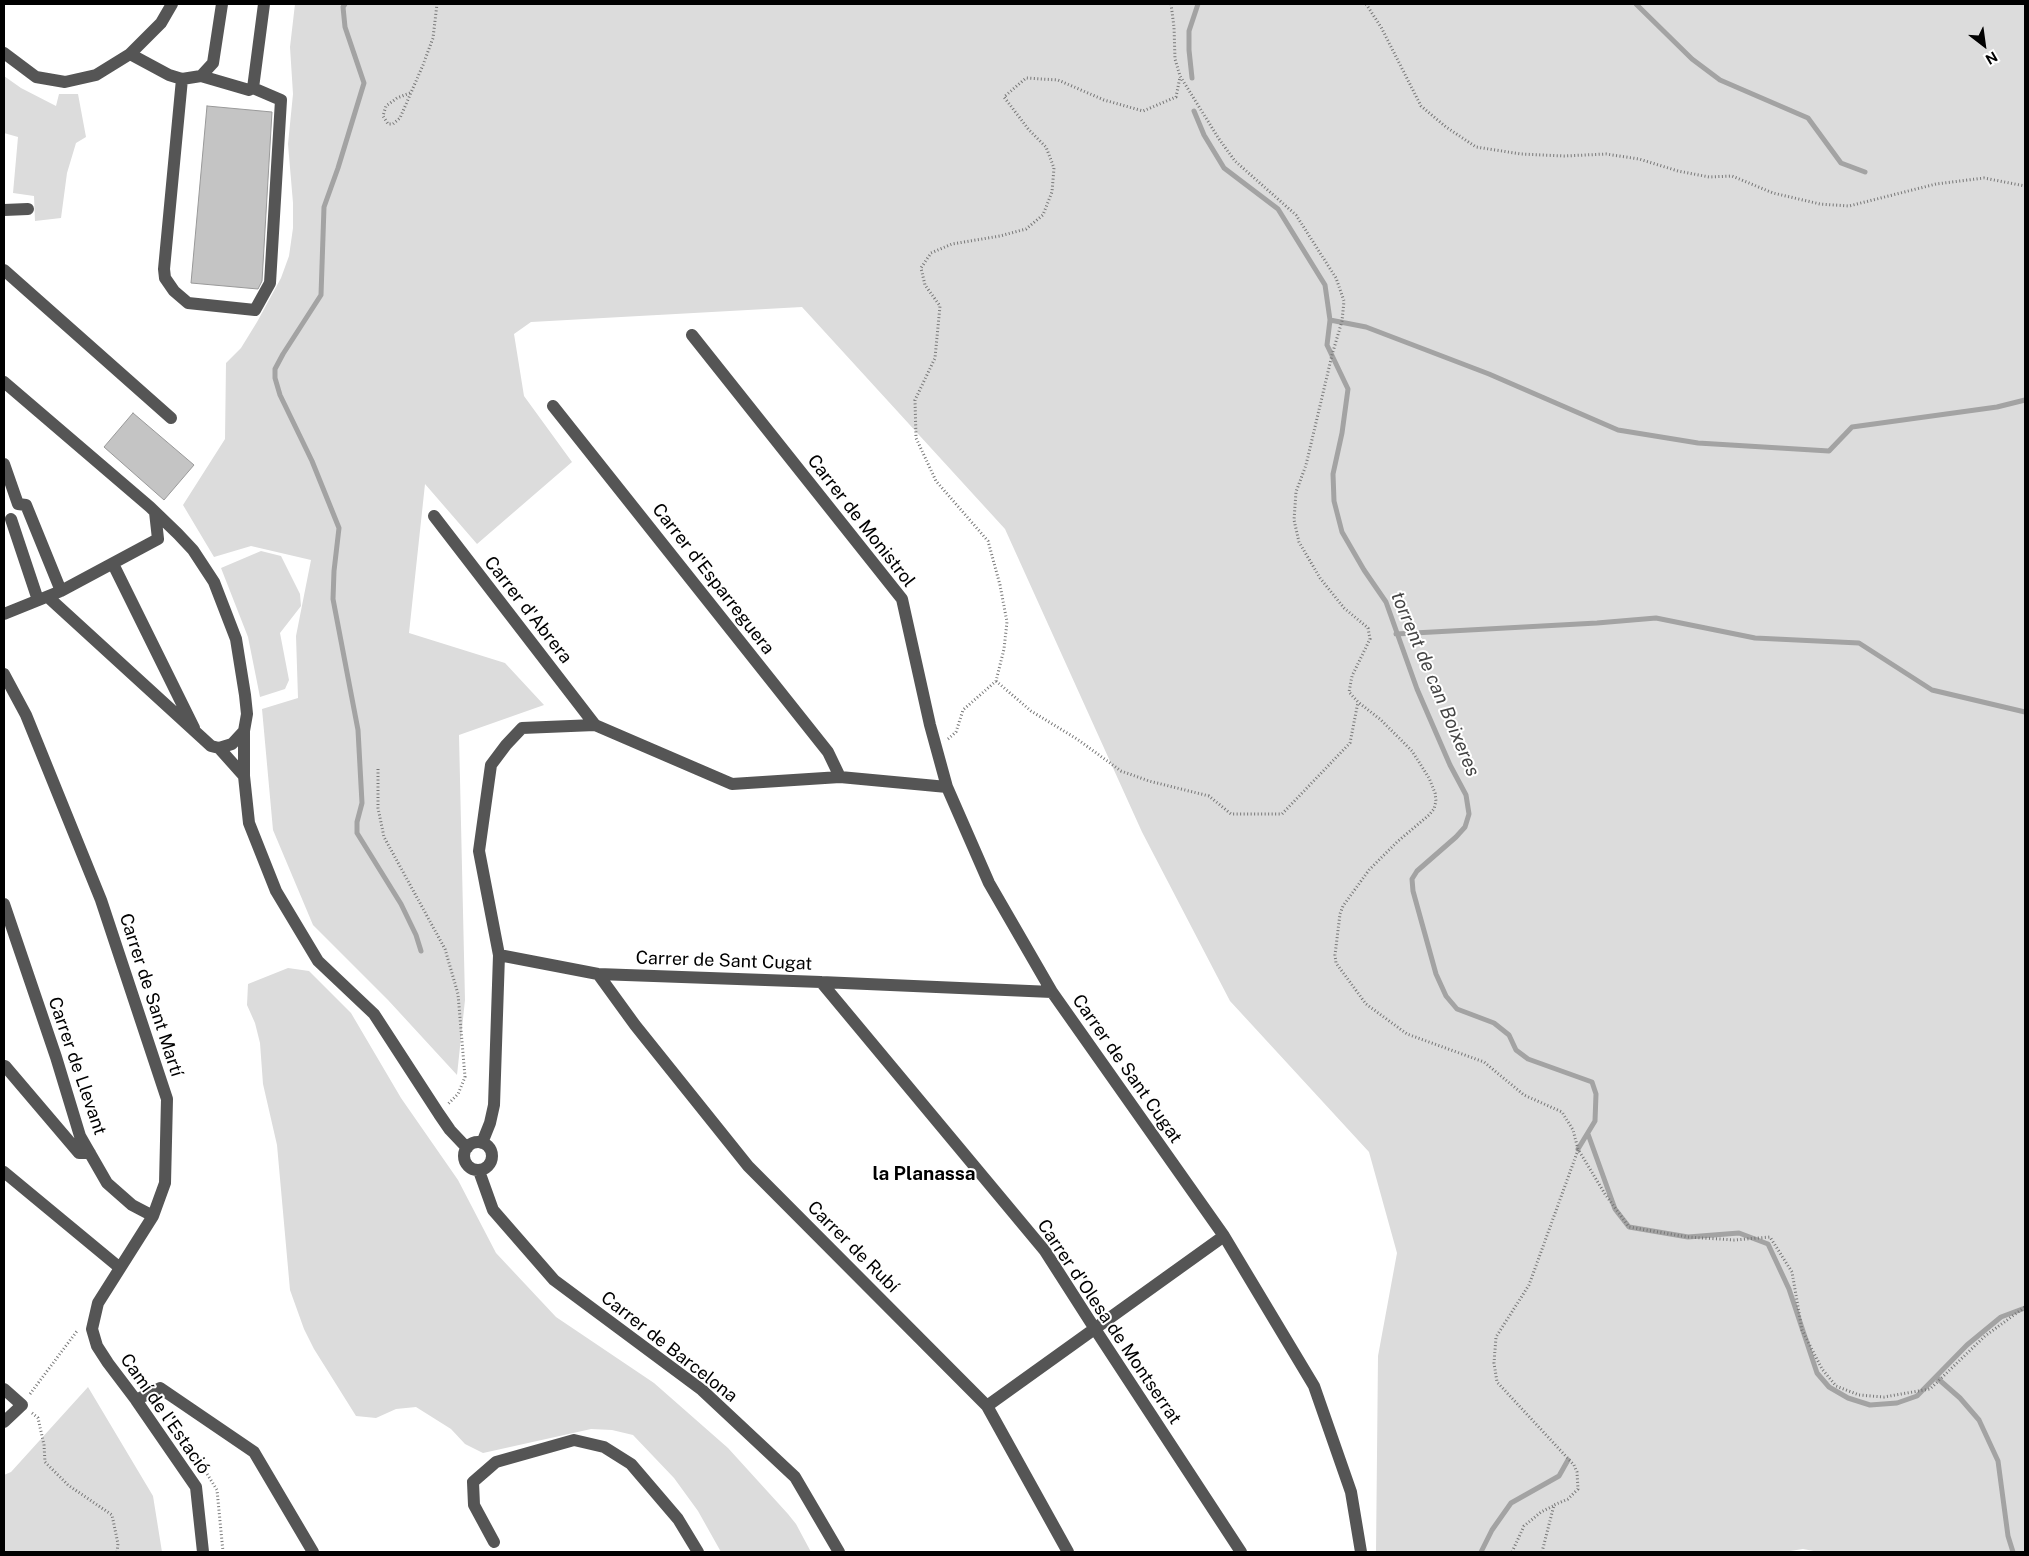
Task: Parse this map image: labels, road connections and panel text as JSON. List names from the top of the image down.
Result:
{
  "streets": {
    "street": [
      "Carrer de Monistrol",
      "Carrer d'Esparreguera",
      "Carrer d'Abrera",
      "Carrer de Sant Cugat",
      "Carrer de Sant Martí",
      "Carrer de Llevant",
      "Carrer de Rubí",
      "Carrer d'Olesa de Montserrat",
      "Carrer de Barcelona",
      "Camí de l'Estació"
    ]
  },
  "crossings": [
    ["Carrer de Monistrol", "Carrer de Sant Cugat"],
    ["Carrer de Sant Cugat", "Carrer de Rubí"],
    ["Carrer de Sant Cugat", "Carrer d'Olesa de Montserrat"],
    ["Carrer de Sant Martí", "Carrer de Llevant"],
    ["Carrer de Sant Martí", "Camí de l'Estació"]
  ],
  "districts": ["la Planassa"],
  "water": ["torrent de can Boixeres"],
  "north": "bottom right"
}
